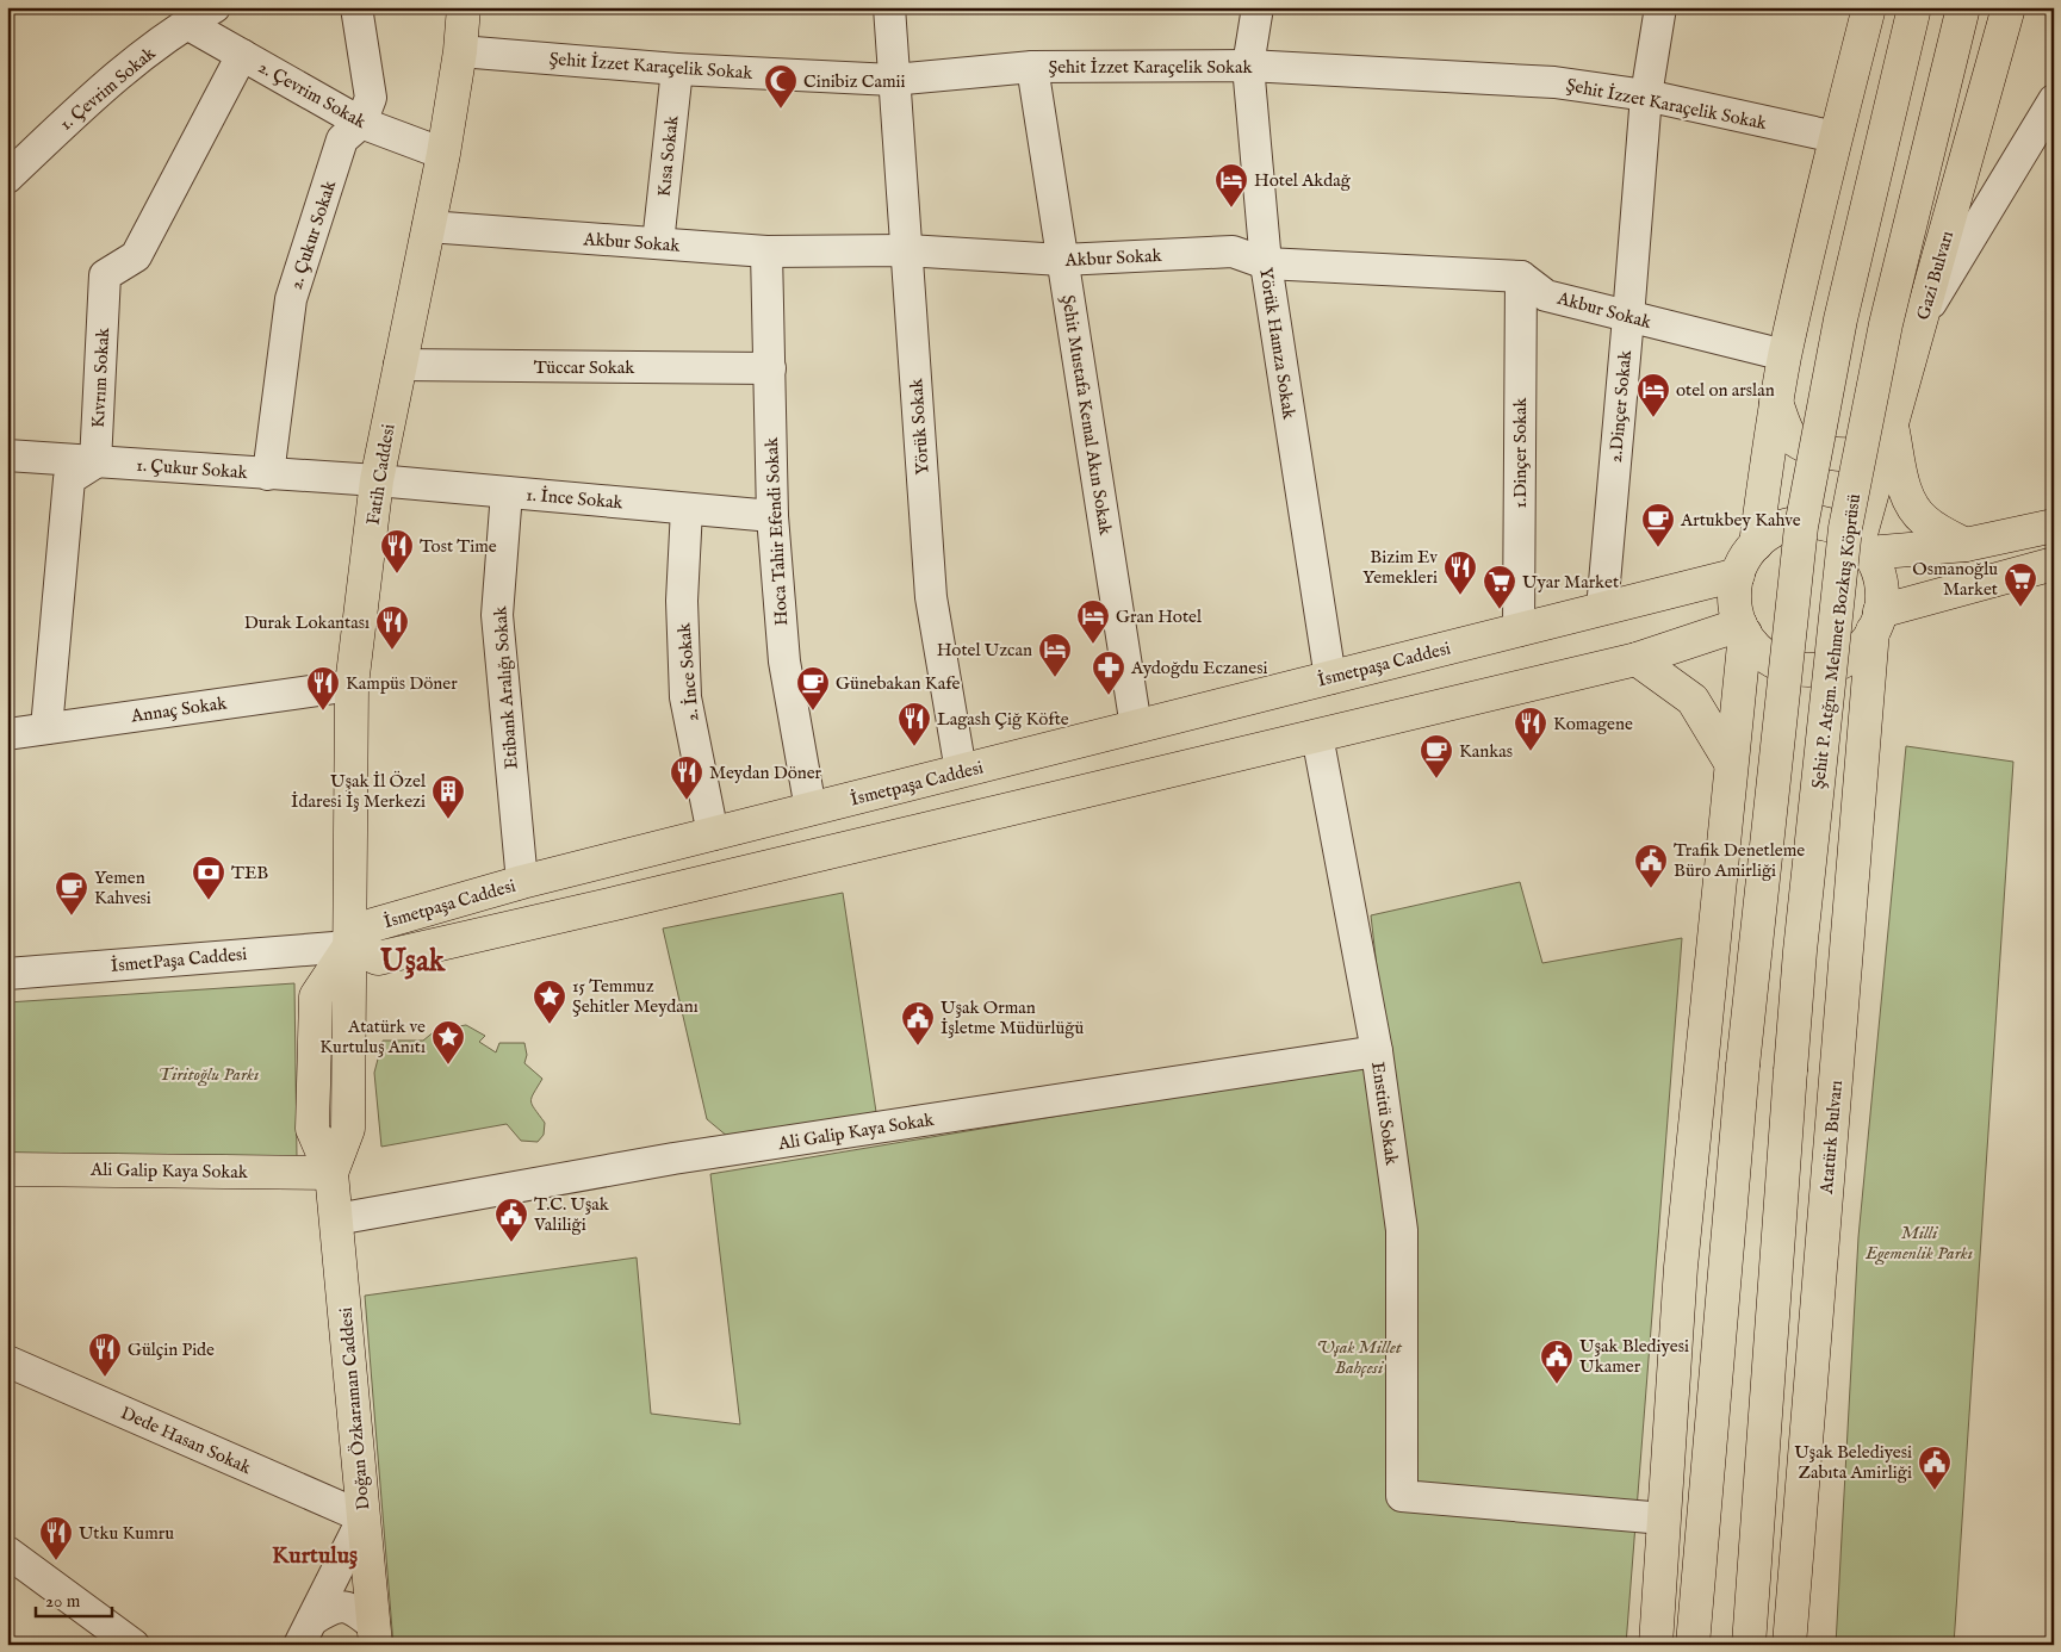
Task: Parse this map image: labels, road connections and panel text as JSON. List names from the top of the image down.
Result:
{
  "streets": {
    "main road": [
      "Gazi Bulvarı",
      "Fatih Caddesi",
      "Şehit P. Atğm. Mehmet Bozkuş Köprüsü",
      "İsmetpaşa Caddesi",
      "Ali Galip Kaya Sokak",
      "Atatürk Bulvarı",
      "Doğan Özkaraman Caddesi"
    ],
    "street": [
      "Şehit İzzet Karaçelik Sokak",
      "1. Çevrim Sokak",
      "2. Çevrim Sokak",
      "Kısa Sokak",
      "2. Çukur Sokak",
      "Akbur Sokak",
      "Yörük Hamza Sokak",
      "Tüccar Sokak",
      "Kıvrım Sokak",
      "2.Dinçer Sokak",
      "Şehit Mustafa Kemal Akın Sokak",
      "Yörük Sokak",
      "1.Dinçer Sokak",
      "1. Çukur Sokak",
      "1. İnce Sokak",
      "Hoca Tahir Efendi Sokak",
      "2. İnce Sokak",
      "Etibank Aralığı Sokak",
      "Annaç Sokak",
      "İsmetPaşa Caddesi",
      "Enstitü Sokak",
      "Dede Hasan Sokak"
    ]
  },
  "crossings": [
    ["Şehit İzzet Karaçelik Sokak", "Kısa Sokak"],
    ["Şehit İzzet Karaçelik Sokak", "Yörük Hamza Sokak"],
    ["Şehit İzzet Karaçelik Sokak", "2.Dinçer Sokak"],
    ["Şehit İzzet Karaçelik Sokak", "Şehit Mustafa Kemal Akın Sokak"],
    ["Şehit İzzet Karaçelik Sokak", "Yörük Sokak"],
    ["Şehit İzzet Karaçelik Sokak", "Fatih Caddesi"],
    ["1. Çevrim Sokak", "2. Çevrim Sokak"],
    ["2. Çevrim Sokak", "2. Çukur Sokak"],
    ["2. Çevrim Sokak", "Kıvrım Sokak"],
    ["2. Çevrim Sokak", "Fatih Caddesi"],
    ["Kısa Sokak", "Akbur Sokak"],
    ["2. Çukur Sokak", "1. Çukur Sokak"],
    ["Akbur Sokak", "Yörük Hamza Sokak"],
    ["Akbur Sokak", "2.Dinçer Sokak"],
    ["Akbur Sokak", "Şehit Mustafa Kemal Akın Sokak"],
    ["Akbur Sokak", "Yörük Sokak"],
    ["Akbur Sokak", "1.Dinçer Sokak"],
    ["Akbur Sokak", "Fatih Caddesi"],
    ["Akbur Sokak", "Hoca Tahir Efendi Sokak"],
    ["Gazi Bulvarı", "İsmetpaşa Caddesi"],
    ["Gazi Bulvarı", "Atatürk Bulvarı"],
    ["Yörük Hamza Sokak", "İsmetpaşa Caddesi"],
    ["Tüccar Sokak", "Fatih Caddesi"],
    ["Tüccar Sokak", "Hoca Tahir Efendi Sokak"],
    ["Kıvrım Sokak", "1. Çukur Sokak"],
    ["2.Dinçer Sokak", "İsmetpaşa Caddesi"],
    ["Şehit Mustafa Kemal Akın Sokak", "İsmetpaşa Caddesi"],
    ["Yörük Sokak", "İsmetpaşa Caddesi"],
    ["1.Dinçer Sokak", "İsmetpaşa Caddesi"],
    ["1. Çukur Sokak", "Fatih Caddesi"],
    ["1. Çukur Sokak", "1. İnce Sokak"],
    ["Fatih Caddesi", "1. İnce Sokak"],
    ["Fatih Caddesi", "İsmetpaşa Caddesi"],
    ["Fatih Caddesi", "Annaç Sokak"],
    ["Fatih Caddesi", "İsmetPaşa Caddesi"],
    ["Fatih Caddesi", "Doğan Özkaraman Caddesi"],
    ["1. İnce Sokak", "Hoca Tahir Efendi Sokak"],
    ["1. İnce Sokak", "2. İnce Sokak"],
    ["1. İnce Sokak", "Etibank Aralığı Sokak"],
    ["Hoca Tahir Efendi Sokak", "İsmetpaşa Caddesi"],
    ["İsmetpaşa Caddesi", "2. İnce Sokak"],
    ["İsmetpaşa Caddesi", "Etibank Aralığı Sokak"],
    ["İsmetpaşa Caddesi", "İsmetPaşa Caddesi"],
    ["İsmetpaşa Caddesi", "Enstitü Sokak"],
    ["İsmetpaşa Caddesi", "Atatürk Bulvarı"],
    ["İsmetpaşa Caddesi", "Doğan Özkaraman Caddesi"],
    ["İsmetPaşa Caddesi", "Doğan Özkaraman Caddesi"],
    ["Enstitü Sokak", "Ali Galip Kaya Sokak"],
    ["Ali Galip Kaya Sokak", "Doğan Özkaraman Caddesi"],
    ["Doğan Özkaraman Caddesi", "Dede Hasan Sokak"]
  ],
  "districts": ["Uşak", "Kurtuluş"],
  "parks": ["Tiritoğlu Parkı", "Milli Egemenlik Parkı", "Uşak Millet Bahçesi"],
  "places": {
    "mosque": ["Cinibiz Camii"],
    "hotel": [
      "Hotel Akdağ",
      "otel on arslan",
      "Gran Hotel",
      "Hotel Uzcan"
    ],
    "cafe": [
      "Artukbey Kahve",
      "Günebakan Kafe",
      "Kankas",
      "Yemen Kahvesi"
    ],
    "restaurant": [
      "Tost Time",
      "Bizim Ev Yemekleri",
      "Durak Lokantası",
      "Kampüs Döner",
      "Lagash Çiğ Köfte",
      "Komagene",
      "Meydan Döner",
      "Gülçin Pide",
      "Utku Kumru"
    ],
    "supermarket": ["Osmanoğlu Market", "Uyar Market"],
    "pharmacy": ["Aydoğdu Eczanesi"],
    "building": ["Uşak İl Özel İdaresi İş Merkezi"],
    "public building": [
      "Trafik Denetleme Büro Amirliği",
      "Uşak Orman İşletme Müdürlüğü",
      "T.C. Uşak Valiliği",
      "Uşak Blediyesi Ukamer",
      "Uşak Belediyesi Zabıta Amirliği"
    ],
    "bank": ["TEB"],
    "place": ["15 Temmuz Şehitler Meydanı", "Atatürk ve Kurtuluş Anıtı"]
  },
  "scale_bar": "20 m"
}
